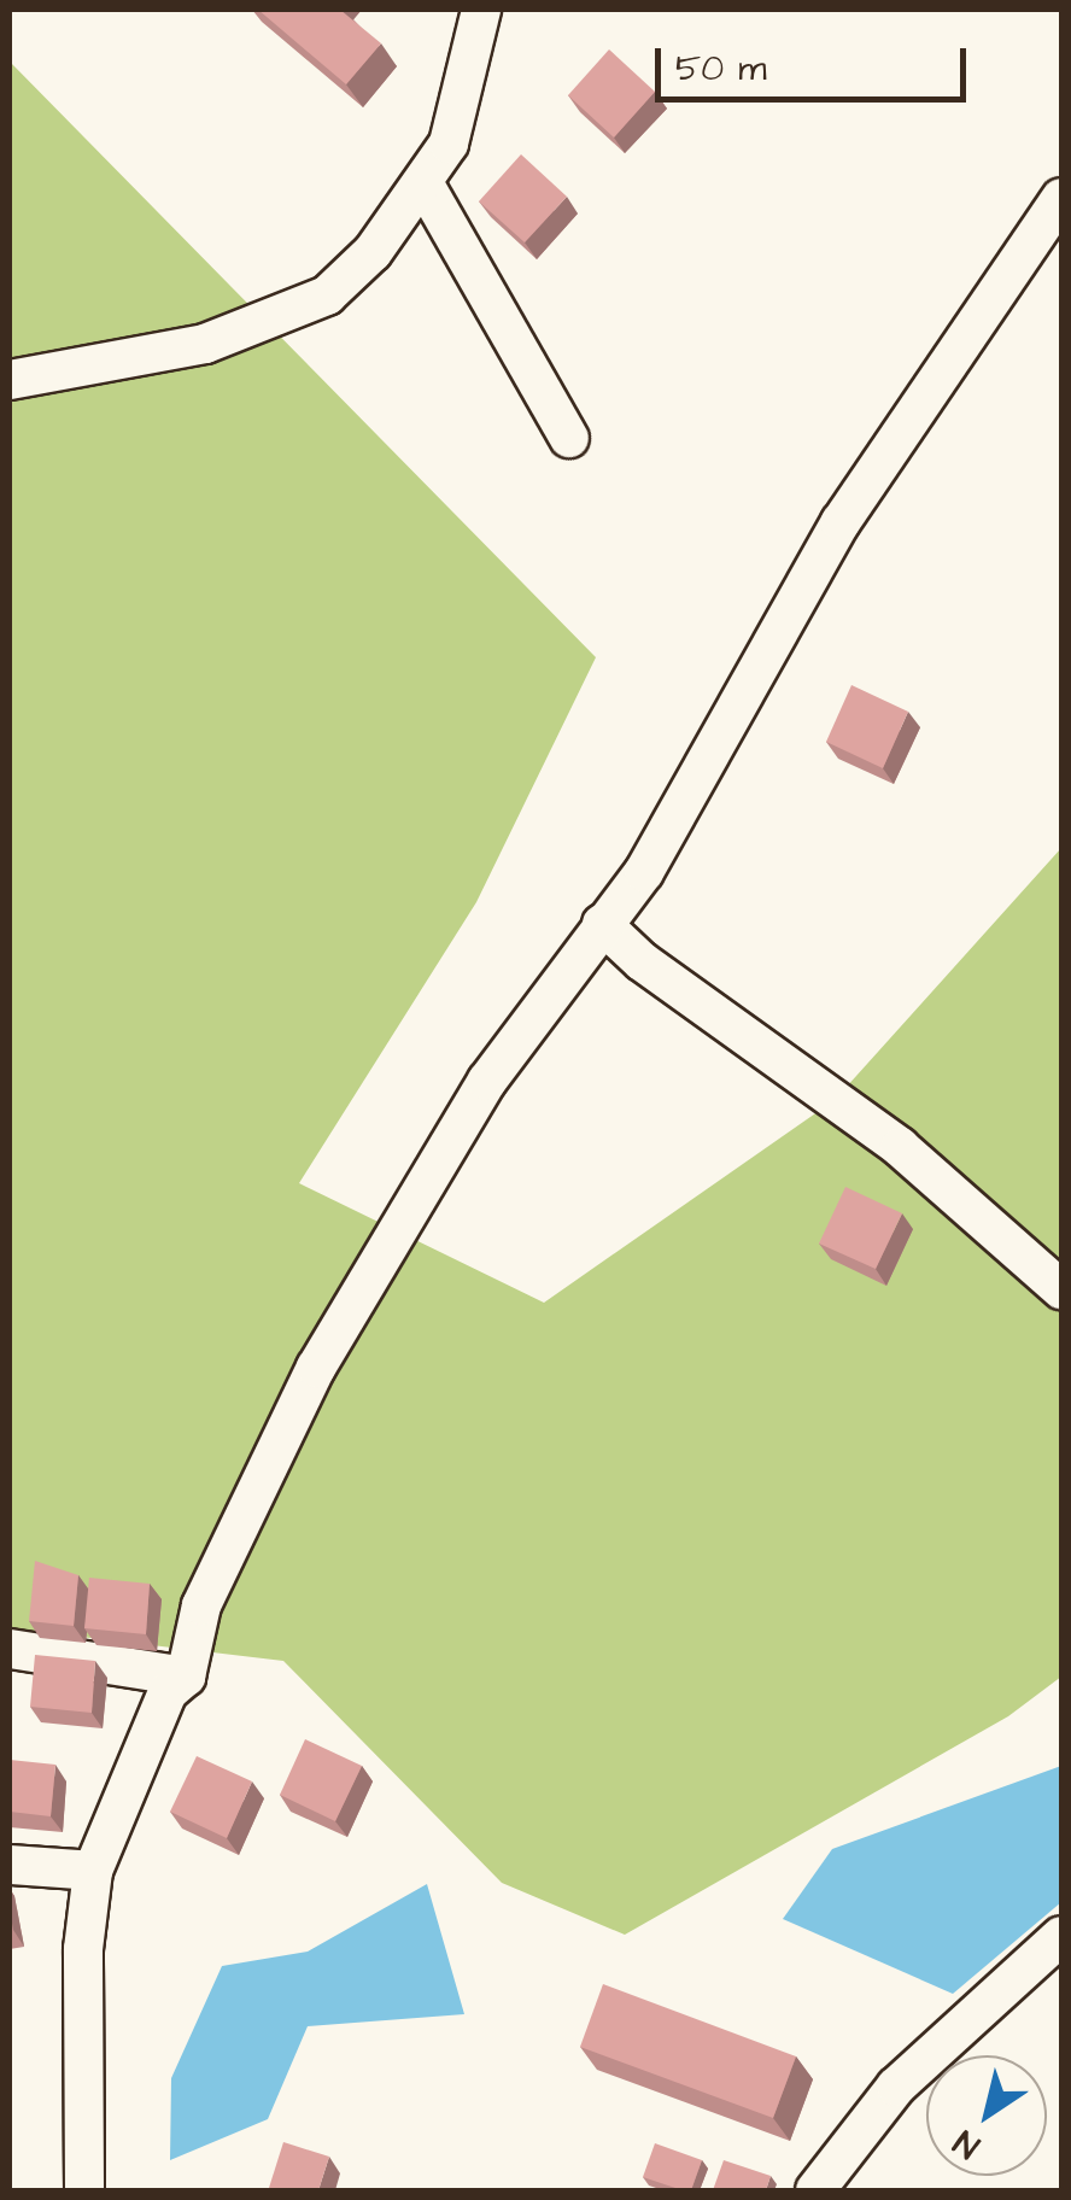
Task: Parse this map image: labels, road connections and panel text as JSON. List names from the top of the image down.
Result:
{
  "scale_bar": "50 m",
  "north": "bottom left"
}
